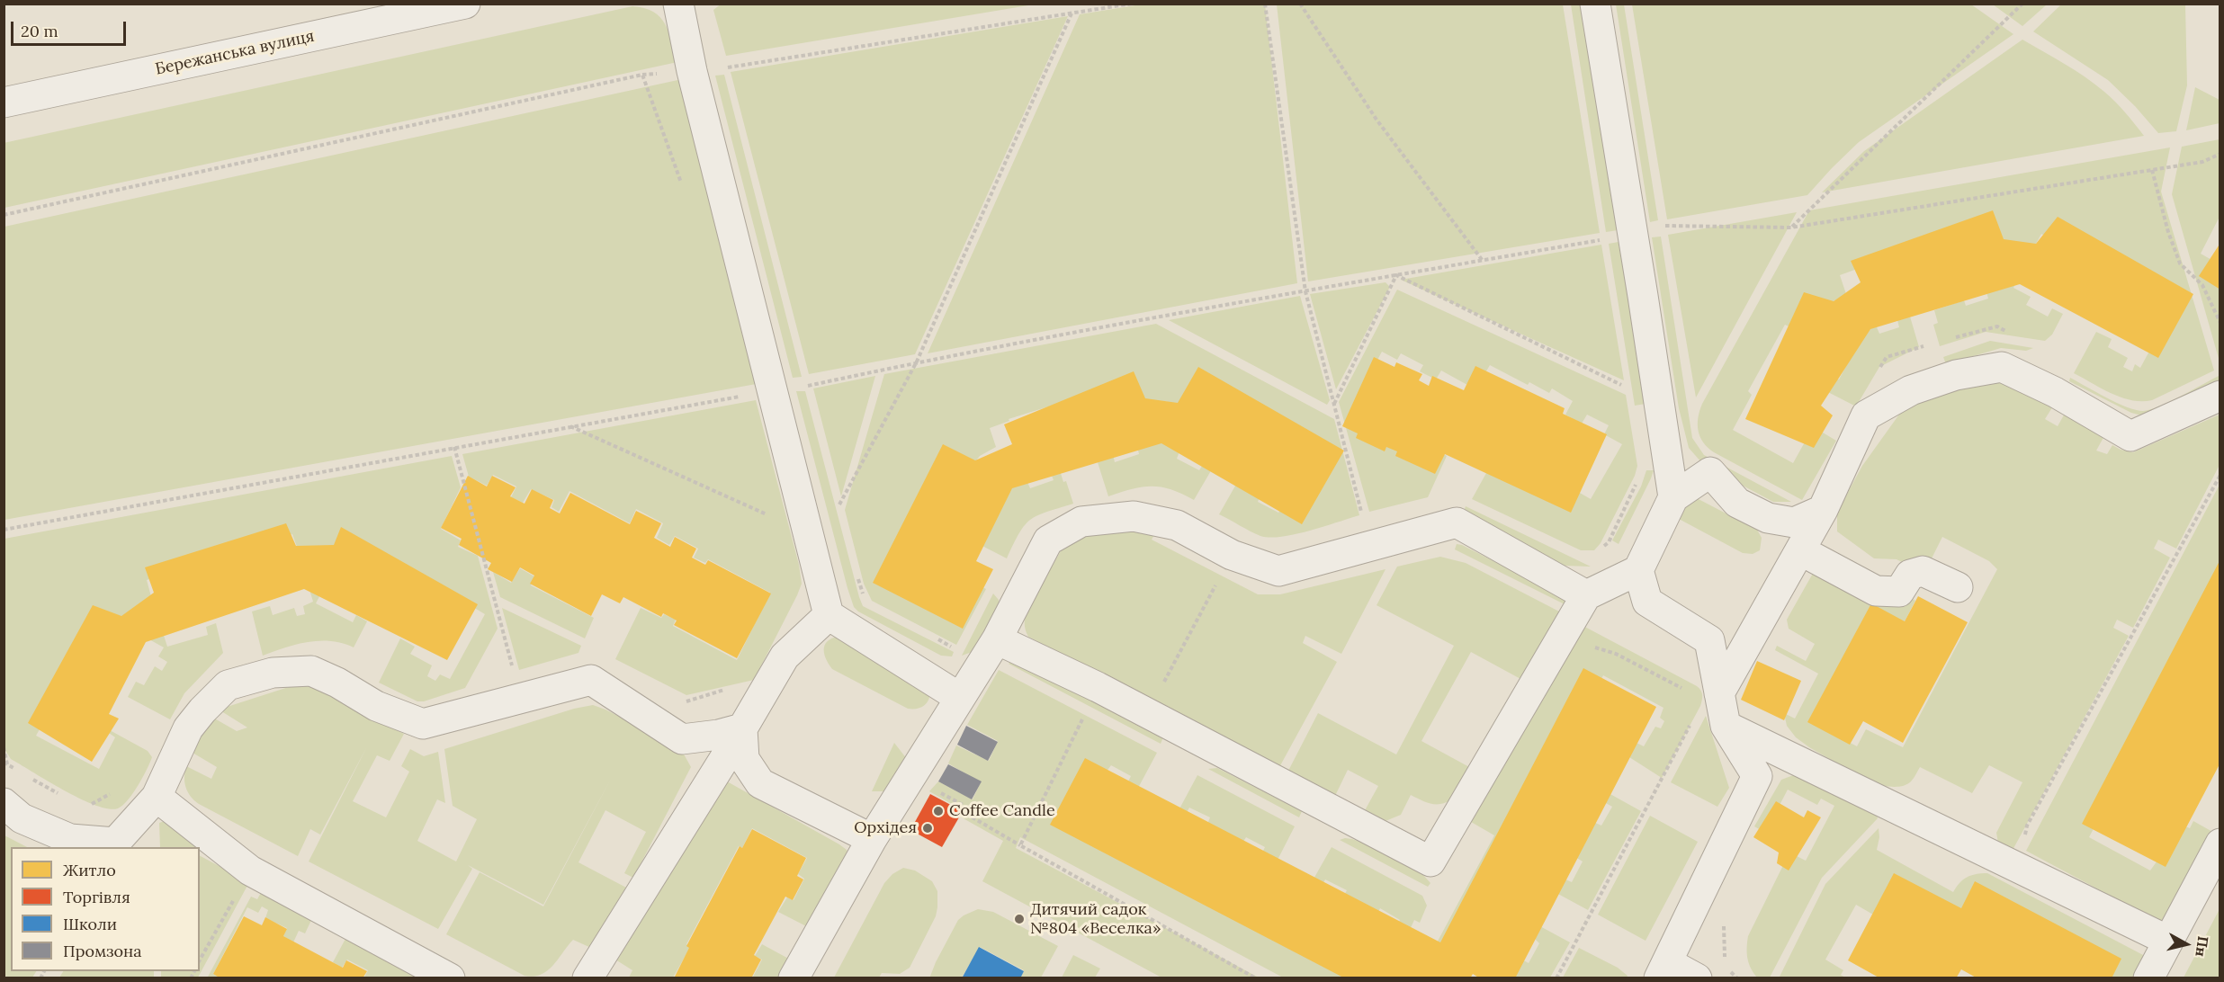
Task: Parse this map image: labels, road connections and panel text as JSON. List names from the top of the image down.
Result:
{
  "streets": {
    "street": ["Бережанська вулиця"]
  },
  "places": ["Coffee Candle", "Орхідея", "Дитячий садок №804 «Веселка»"],
  "legend": [
    "Житло",
    "Торгівля",
    "Школи",
    "Промзона"
  ],
  "scale_bar": "20 m",
  "north": "right"
}
